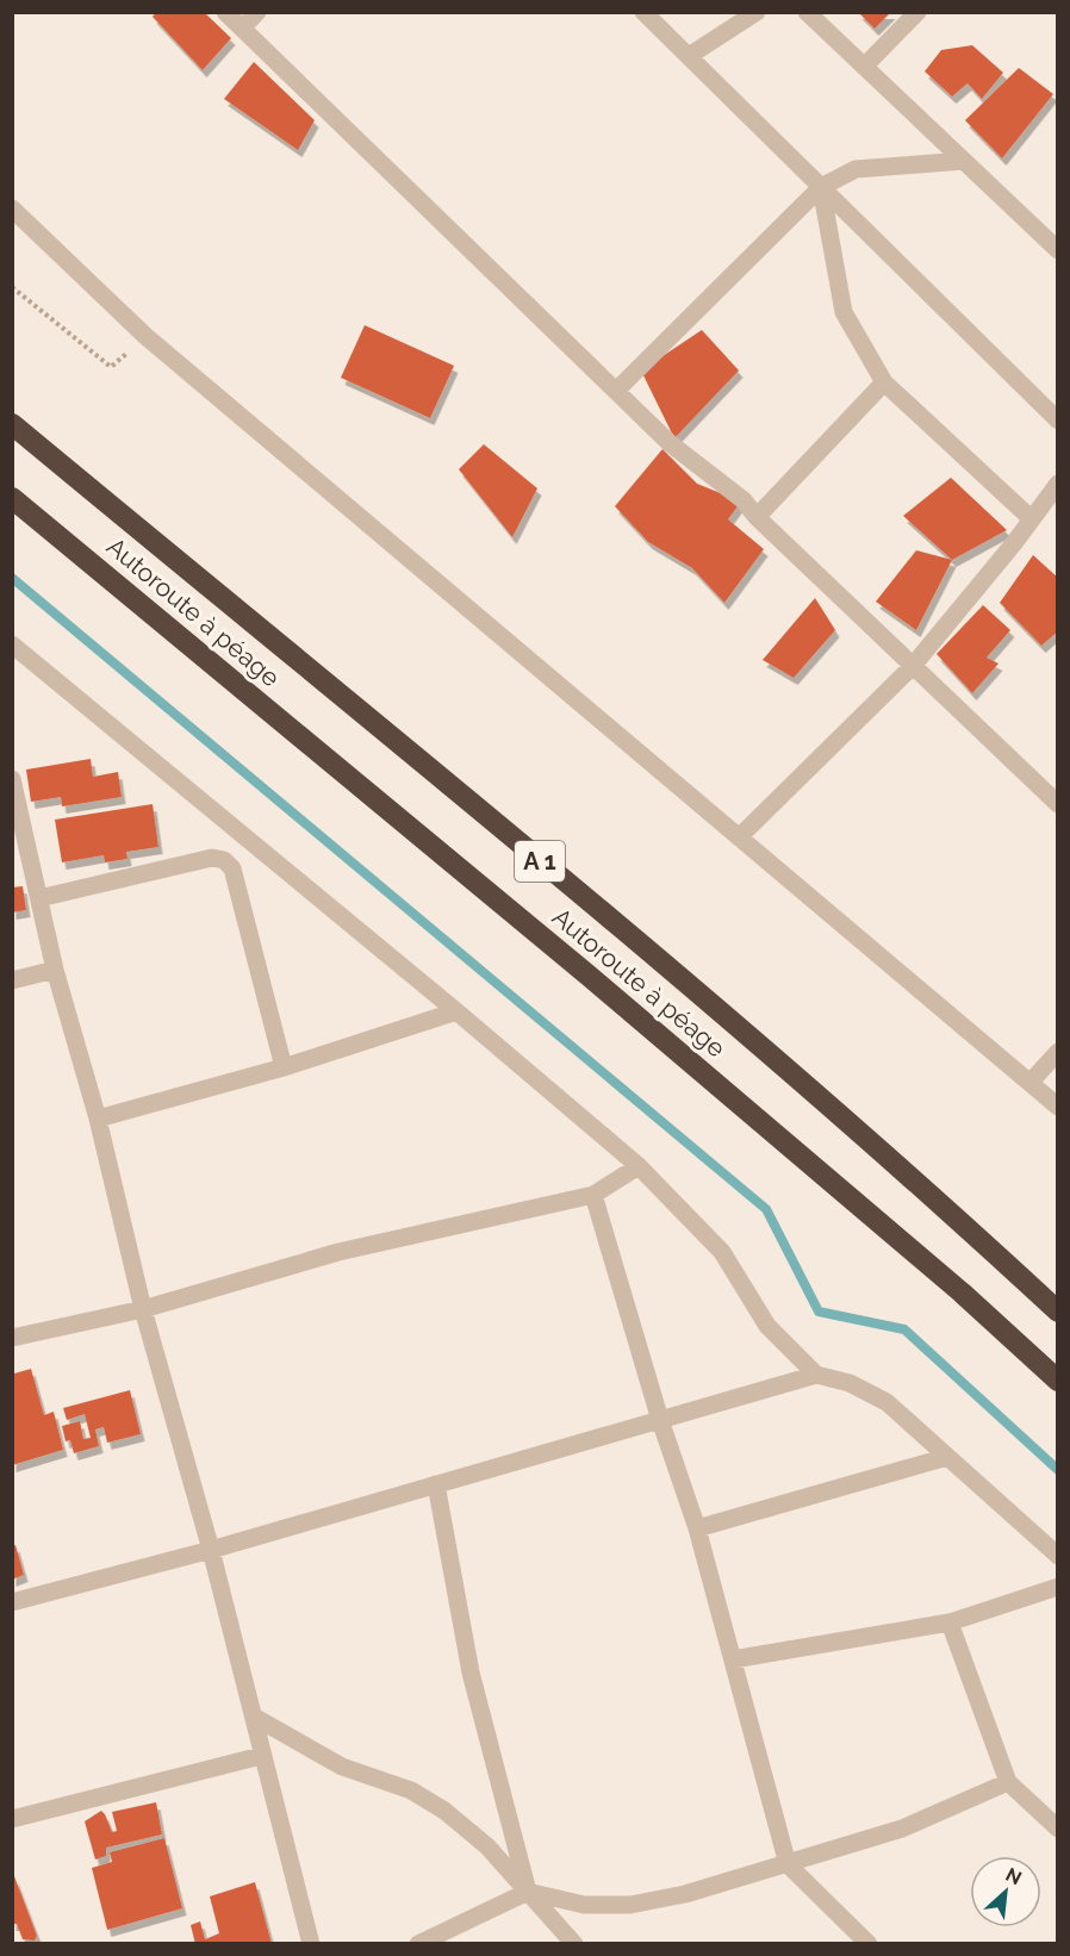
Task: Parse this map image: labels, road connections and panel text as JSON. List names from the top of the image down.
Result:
{
  "streets": {
    "highway": ["Autoroute à péage", "A 1"]
  },
  "north": "top right"
}
